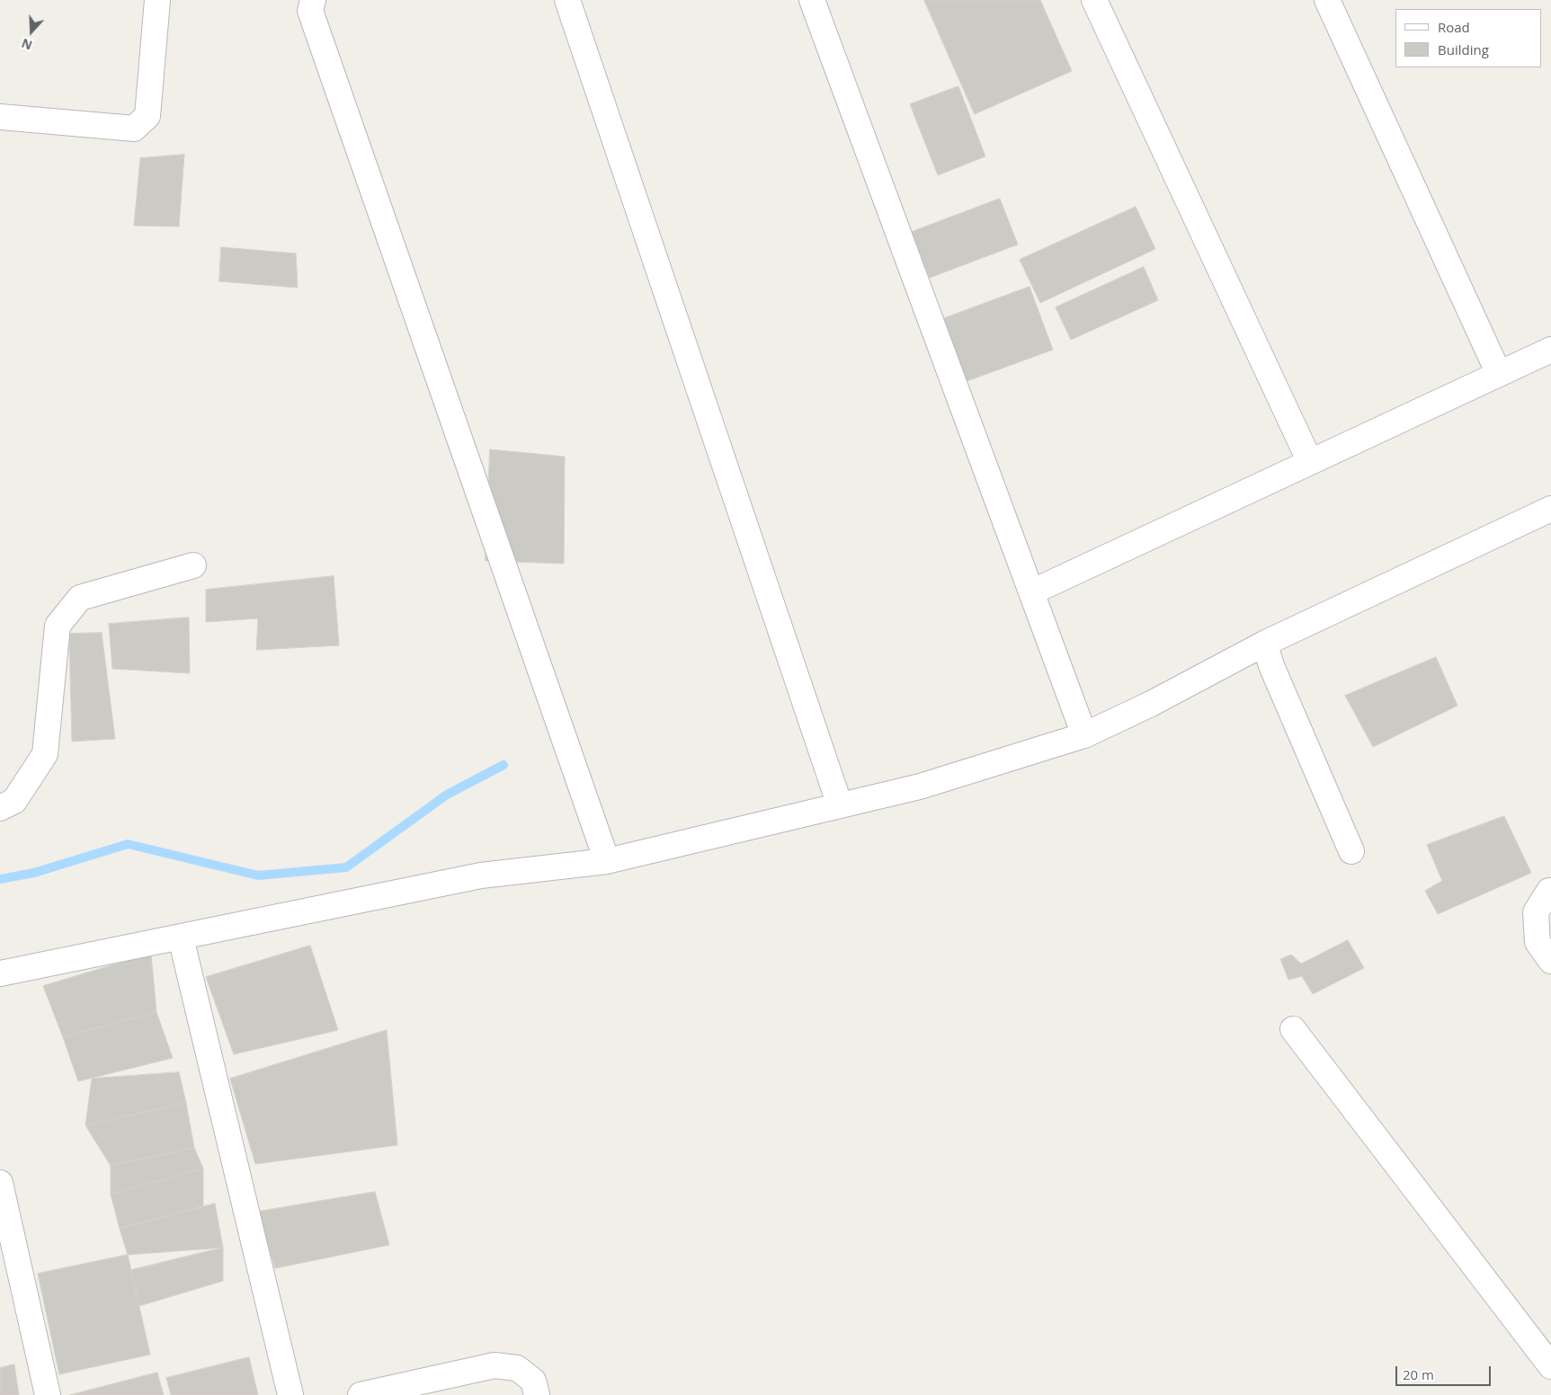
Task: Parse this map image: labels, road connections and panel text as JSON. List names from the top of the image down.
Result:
{
  "legend": ["Road", "Building"],
  "scale_bar": "20 m",
  "north": "bottom"
}
